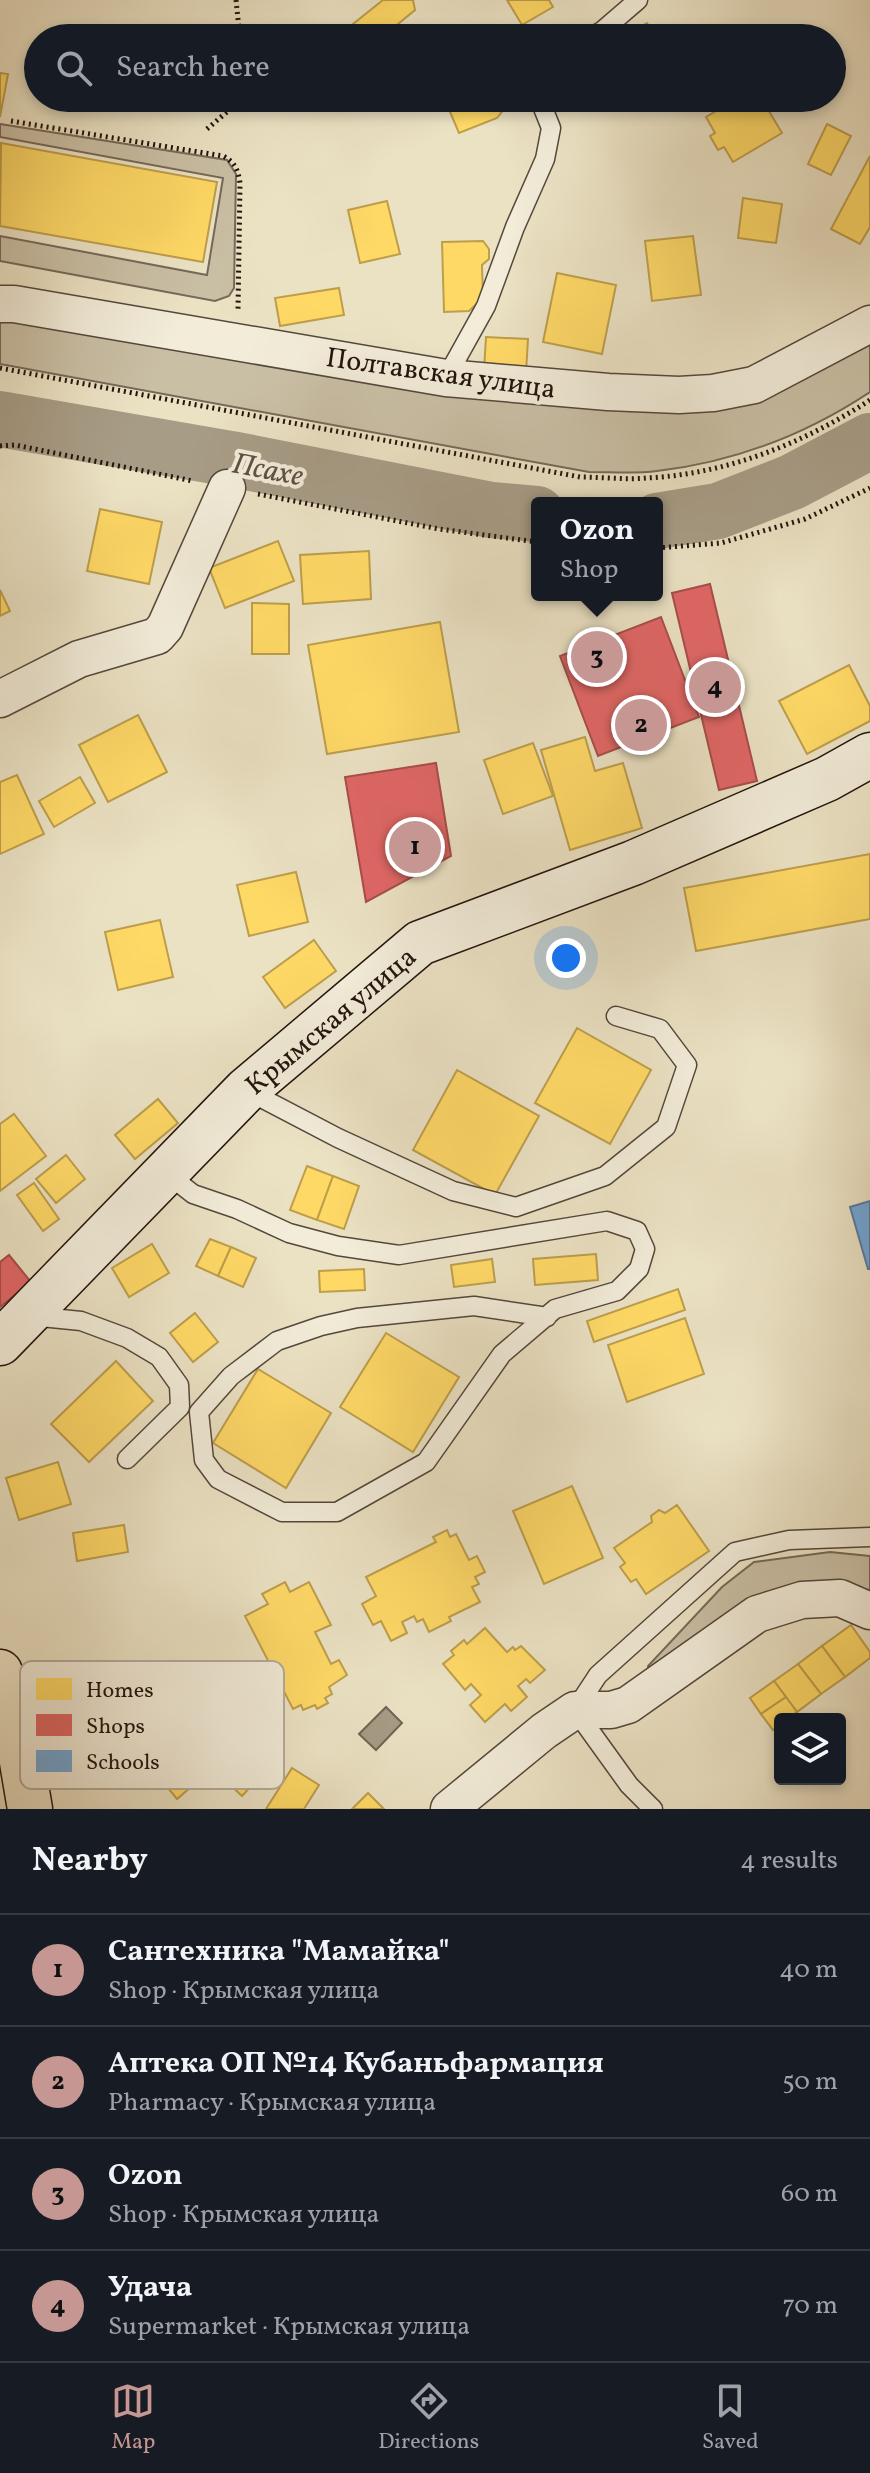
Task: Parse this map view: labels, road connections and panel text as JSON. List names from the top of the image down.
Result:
{
  "streets": {
    "street": ["Полтавская улица", "Крымская улица"]
  },
  "water": ["Псахе"],
  "legend": ["Homes", "Shops", "Schools"],
  "page": {
    "search": "Search here",
    "popup": ["Ozon", "Shop"],
    "pins": [
      "3",
      "4",
      "2",
      "1"
    ],
    "heading": ["Nearby", "4 results"],
    "list": [
      {
        "mark": "1",
        "name": "Сантехника \"Мамайка\"",
        "note": "Shop · Крымская улица",
        "value": "40 m"
      },
      {
        "mark": "2",
        "name": "Аптека ОП №14 Кубаньфармация",
        "note": "Pharmacy · Крымская улица",
        "value": "50 m"
      },
      {
        "mark": "3",
        "name": "Ozon",
        "note": "Shop · Крымская улица",
        "value": "60 m"
      },
      {
        "mark": "4",
        "name": "Удача",
        "note": "Supermarket · Крымская улица",
        "value": "70 m"
      }
    ],
    "nav": ["Map", "Directions", "Saved"]
  }
}
